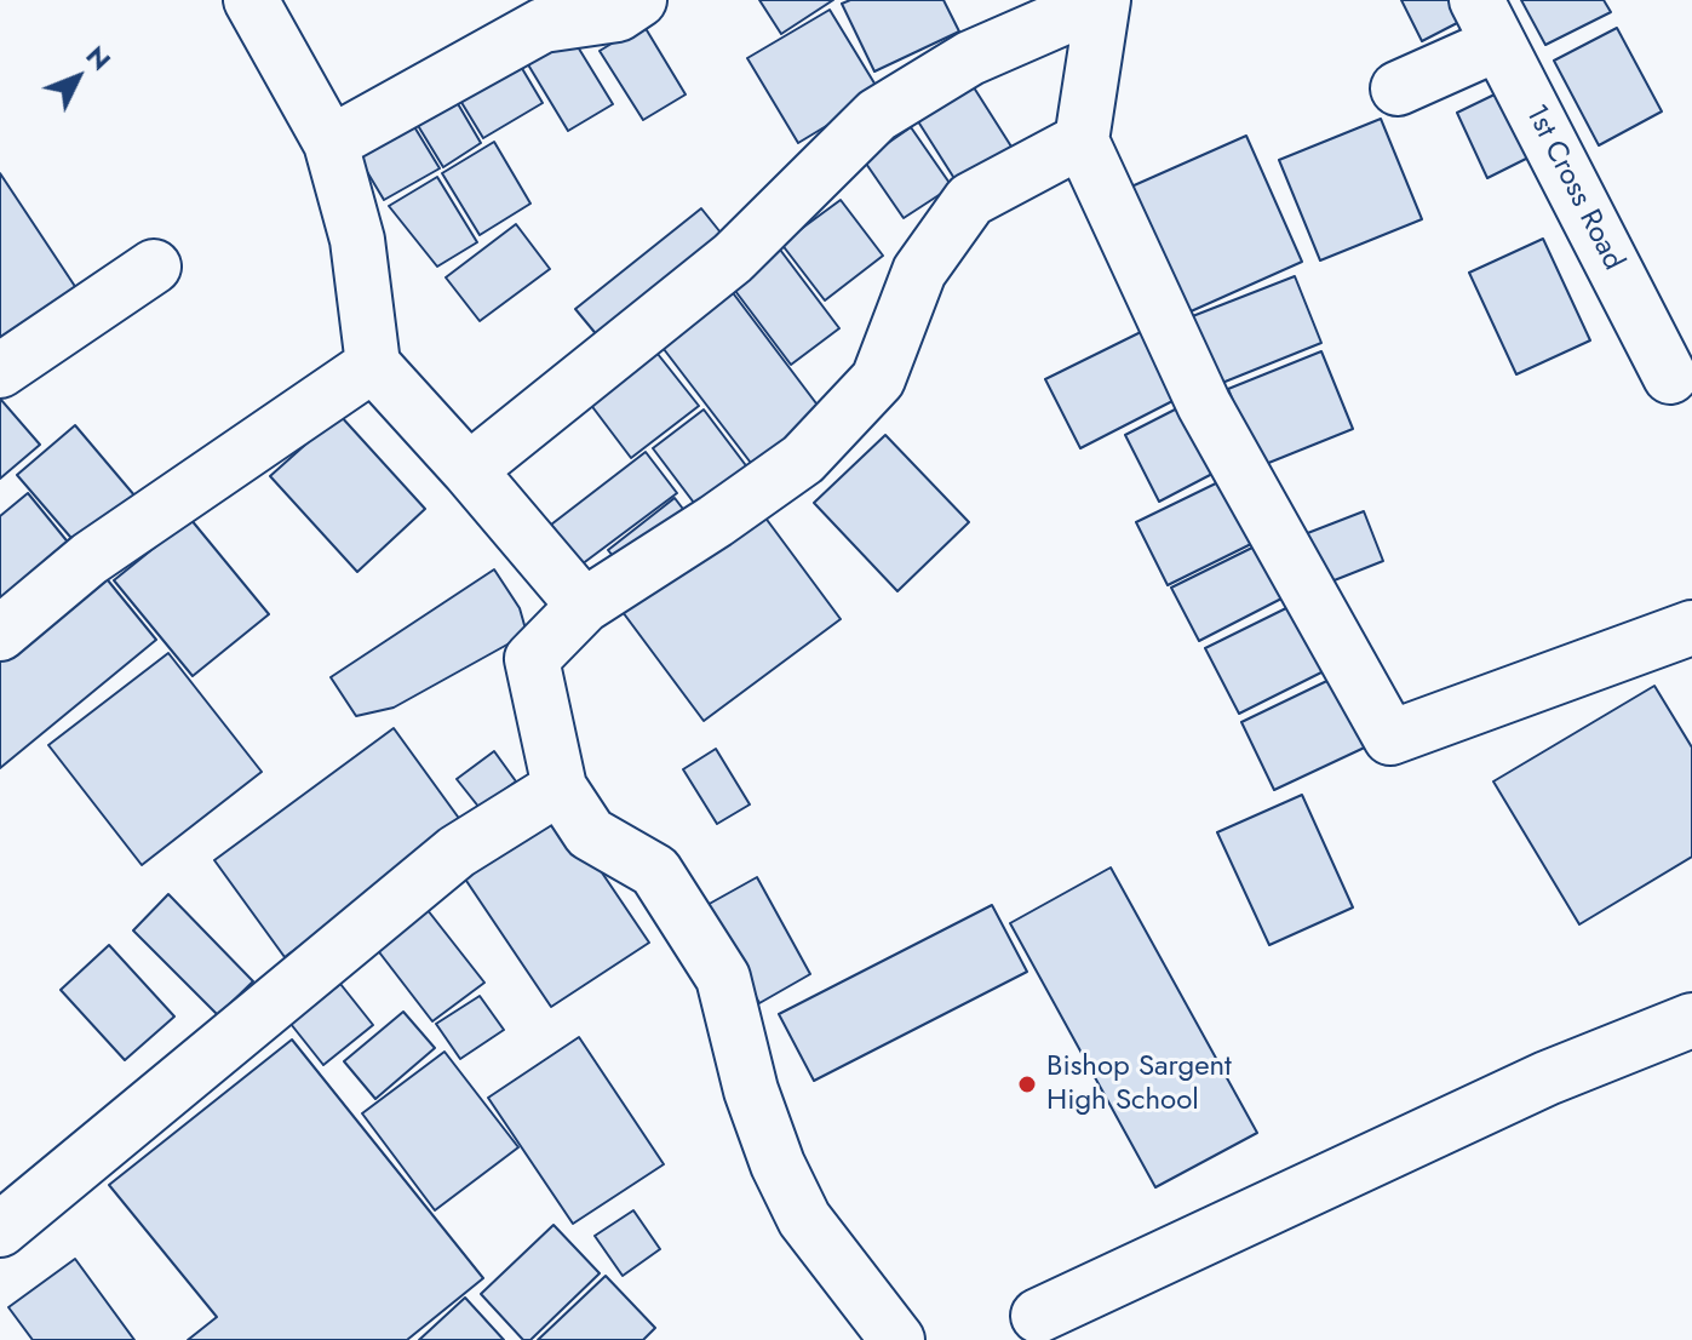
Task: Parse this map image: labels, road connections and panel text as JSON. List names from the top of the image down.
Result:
{
  "streets": {
    "street": ["1st Cross Road"]
  },
  "places": ["Bishop Sargent High School"],
  "north": "top right"
}
